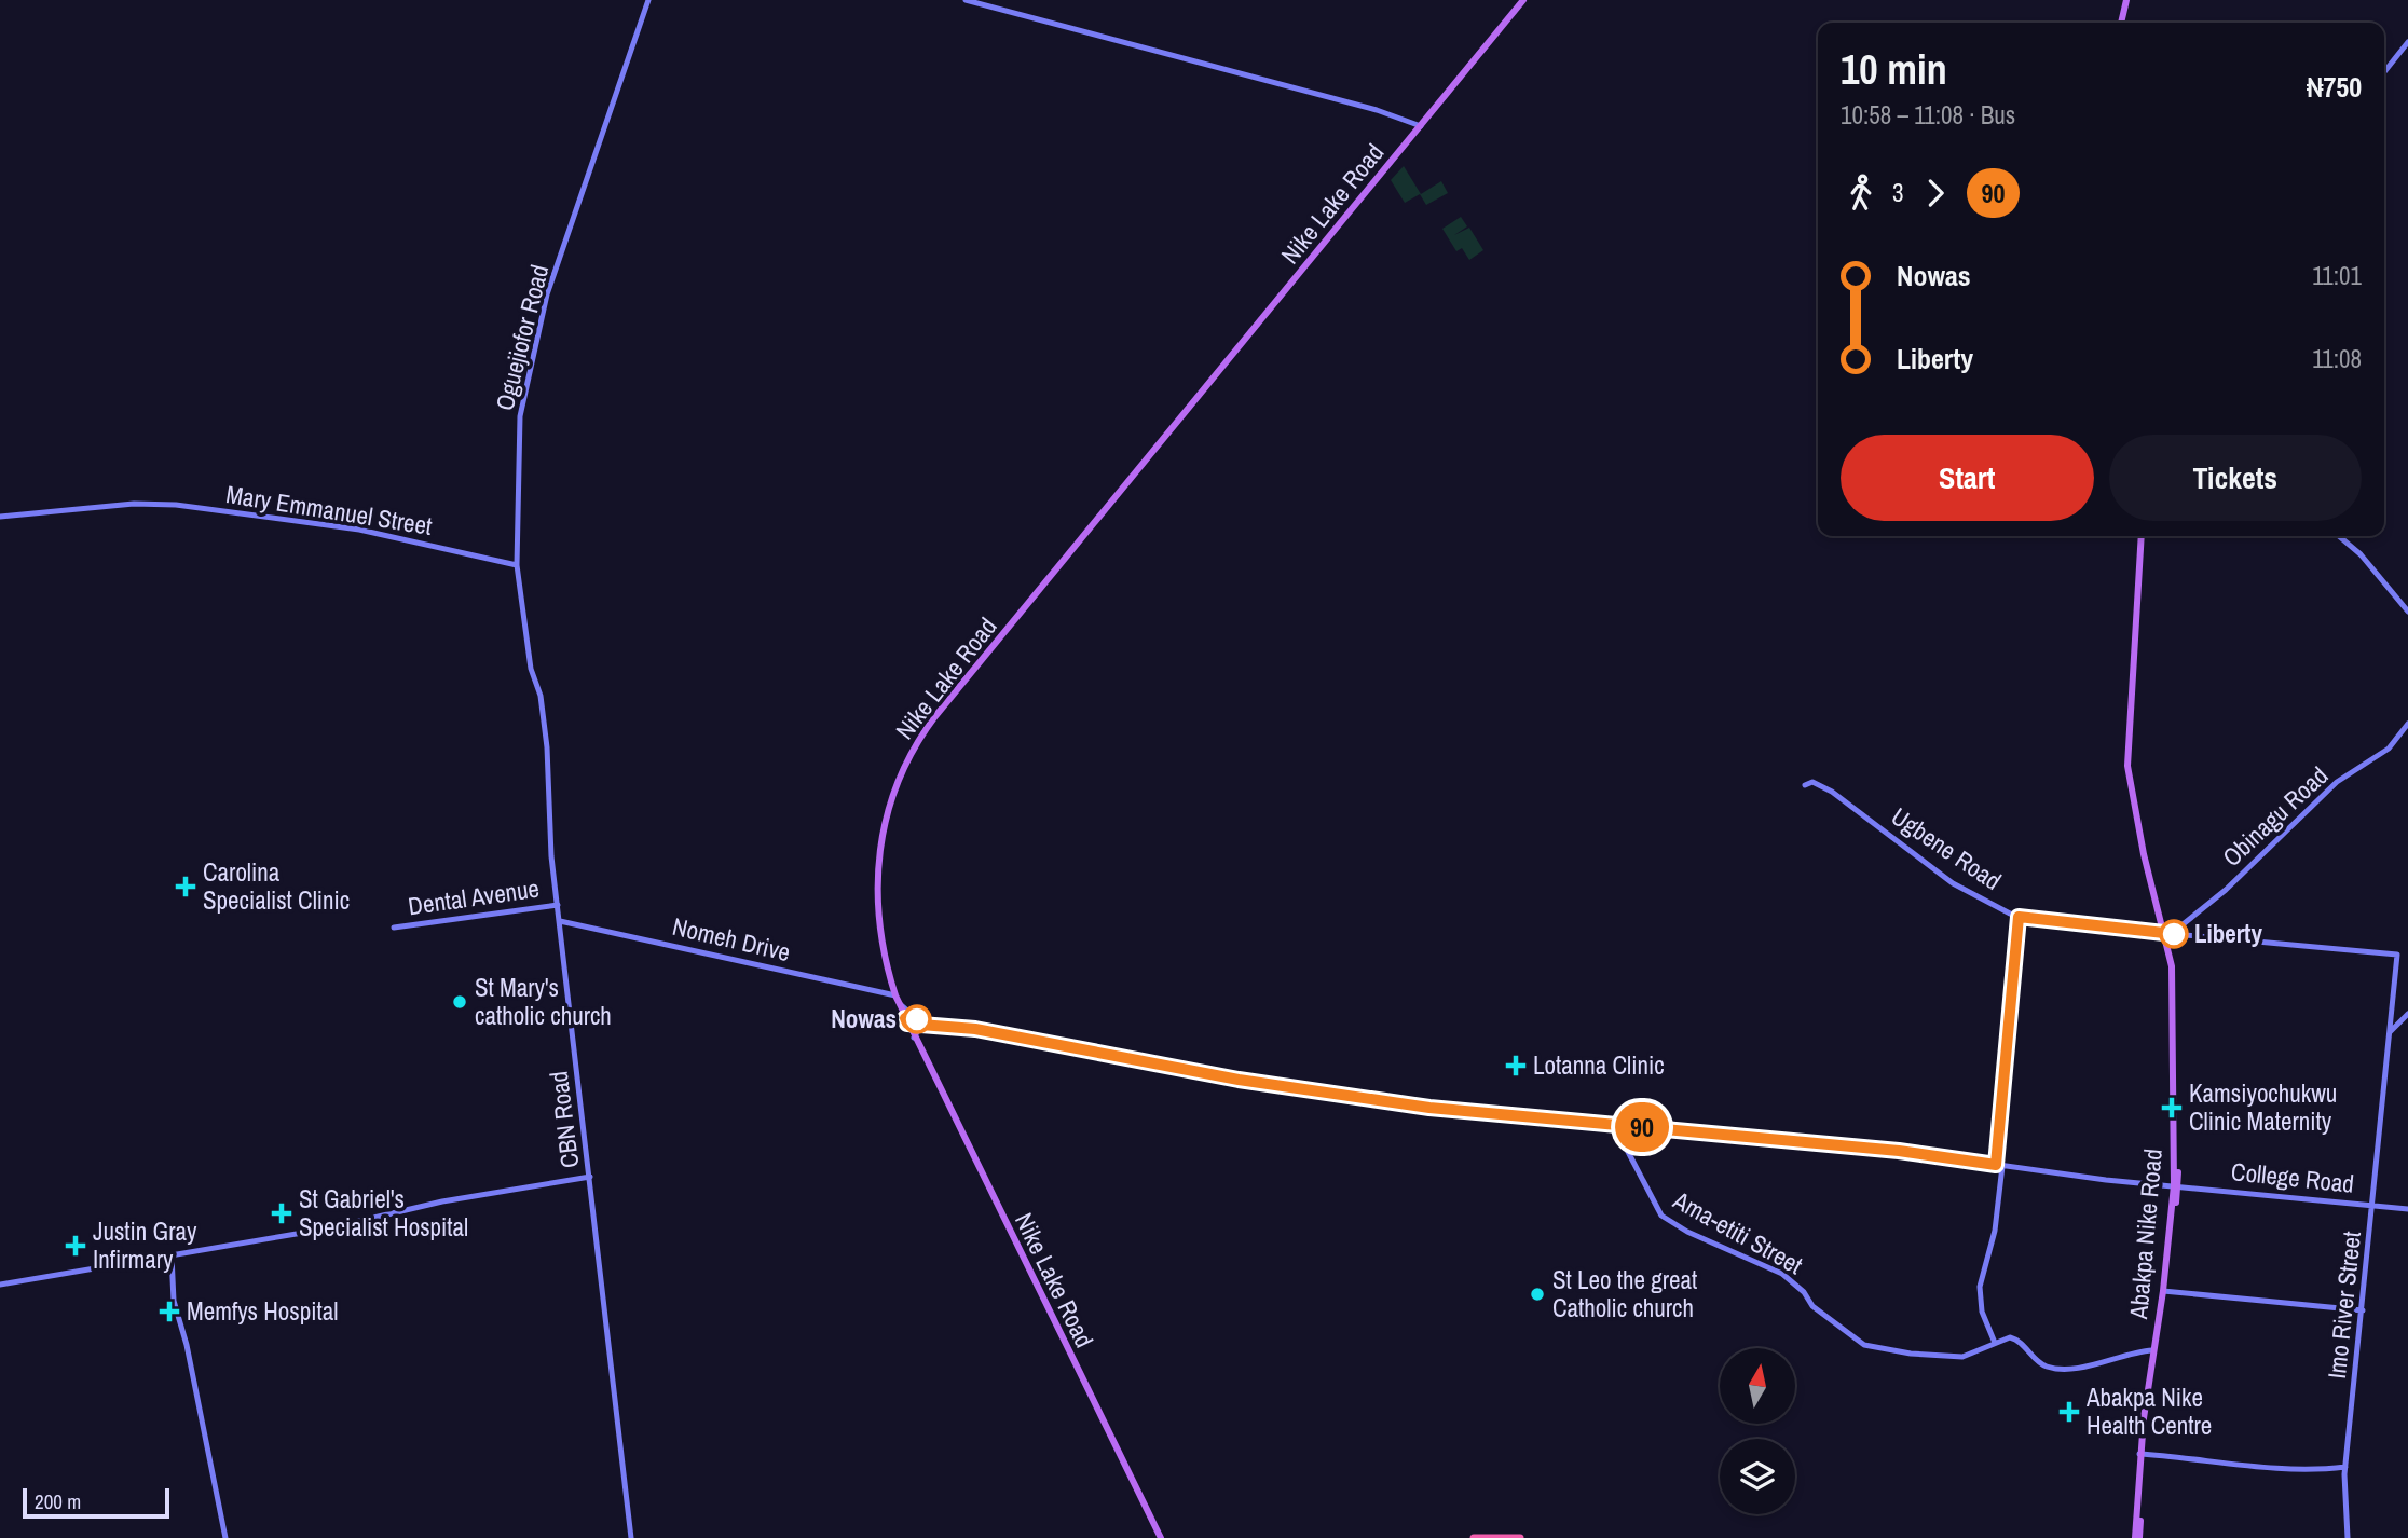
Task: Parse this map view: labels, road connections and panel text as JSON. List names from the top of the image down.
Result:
{
  "streets": {
    "main road": [
      "Nike Lake Road",
      "Oguejiofor Road",
      "Mary Emmanuel Street",
      "Obinagu Road",
      "Ugbene Road",
      "Dental Avenue",
      "Nomeh Drive",
      "CBN Road",
      "College Road",
      "Ama-etiti Street",
      "Abakpa Nike Road",
      "Imo River Street"
    ]
  },
  "crossings": [
    ["Nike Lake Road", "Nomeh Drive"],
    ["Nike Lake Road", "College Road"],
    ["Oguejiofor Road", "Mary Emmanuel Street"],
    ["Oguejiofor Road", "CBN Road"],
    ["Obinagu Road", "Ugbene Road"],
    ["Obinagu Road", "Abakpa Nike Road"],
    ["Ugbene Road", "Abakpa Nike Road"],
    ["Ugbene Road", "Imo River Street"],
    ["Dental Avenue", "CBN Road"],
    ["Nomeh Drive", "CBN Road"],
    ["College Road", "Ama-etiti Street"],
    ["College Road", "Abakpa Nike Road"],
    ["College Road", "Imo River Street"],
    ["Ama-etiti Street", "Abakpa Nike Road"]
  ],
  "places": {
    "health": [
      "Carolina Specialist Clinic",
      "Lotanna Clinic",
      "Kamsiyochukwu Clinic Maternity",
      "St Gabriel's Specialist Hospital",
      "Justin Gray Infirmary",
      "Memfys Hospital",
      "Abakpa Nike Health Centre"
    ],
    "other": [
      "Liberty",
      "St Mary's catholic church",
      "Nowas",
      "St Leo the great Catholic church"
    ]
  },
  "lines": ["bus line 90"],
  "scale_bar": "200 m",
  "north": "top",
  "page": {
    "on_map": "90",
    "heading": ["10 min", "10:58 – 11:08 · Bus", "₦750"],
    "legs": ["3", "90"],
    "list": [
      {
        "name": "Nowas",
        "value": "11:01"
      },
      {
        "name": "Liberty",
        "value": "11:08"
      }
    ],
    "buttons": ["Start", "Tickets"],
    "scale": "200 m"
  }
}
